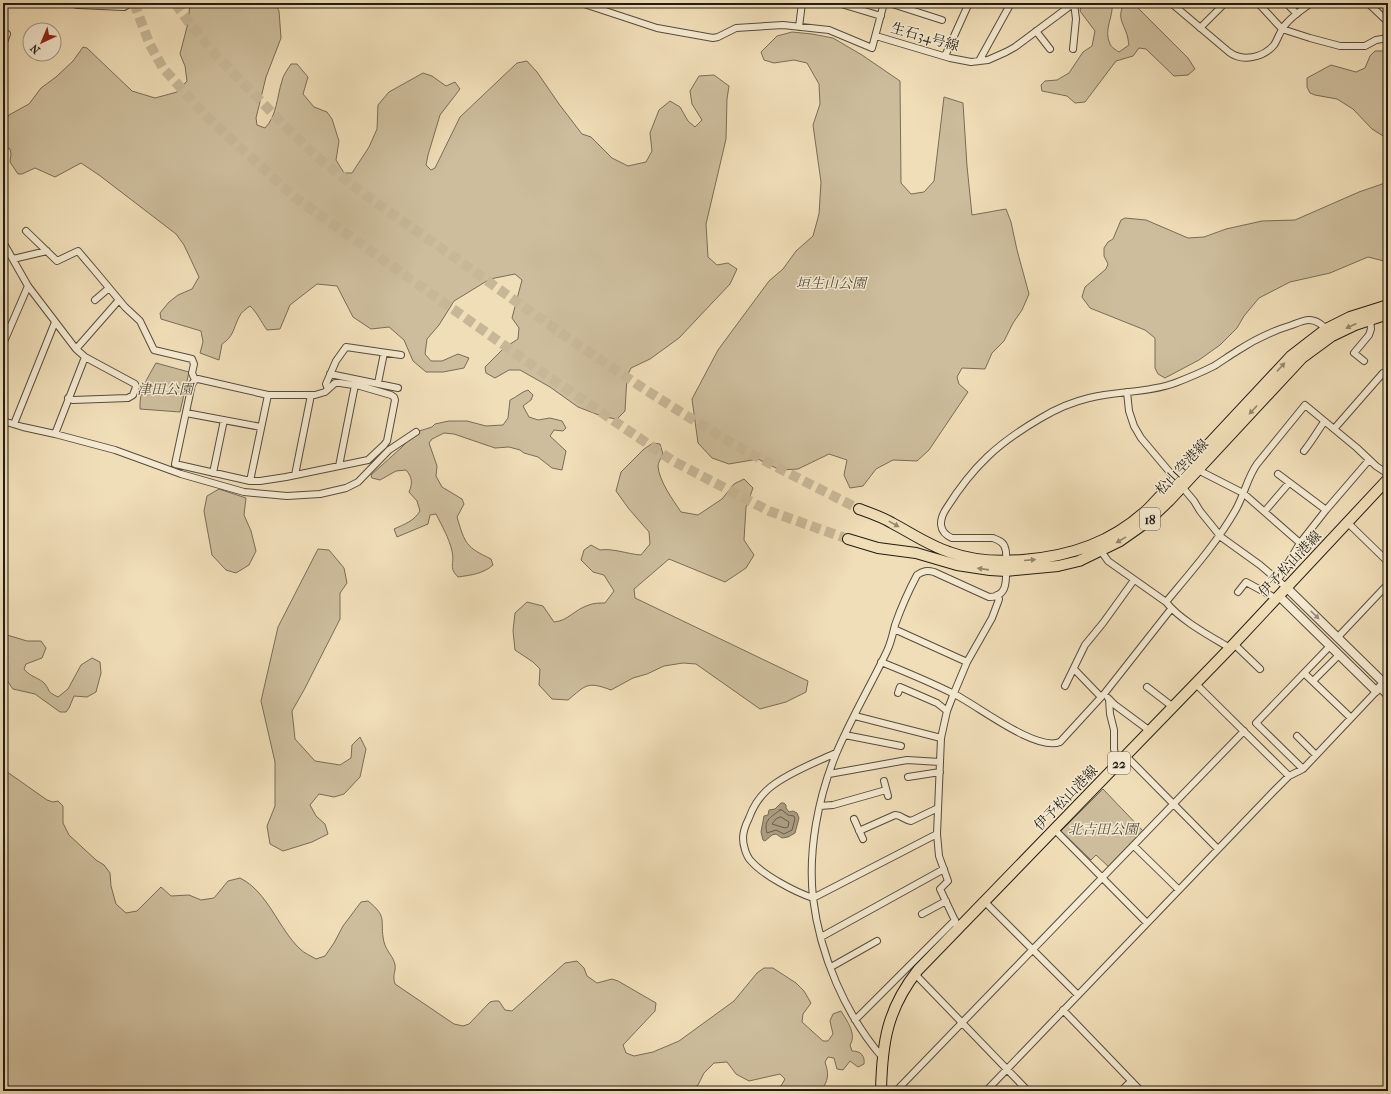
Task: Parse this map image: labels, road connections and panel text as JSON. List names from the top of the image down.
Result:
{
  "streets": {
    "main road": [
      "松山空港線",
      "18",
      "伊予松山港線",
      "22"
    ],
    "street": ["生石34号線"]
  },
  "parks": ["垣生山公園", "津田公園", "北吉田公園"],
  "north": "bottom left"
}
